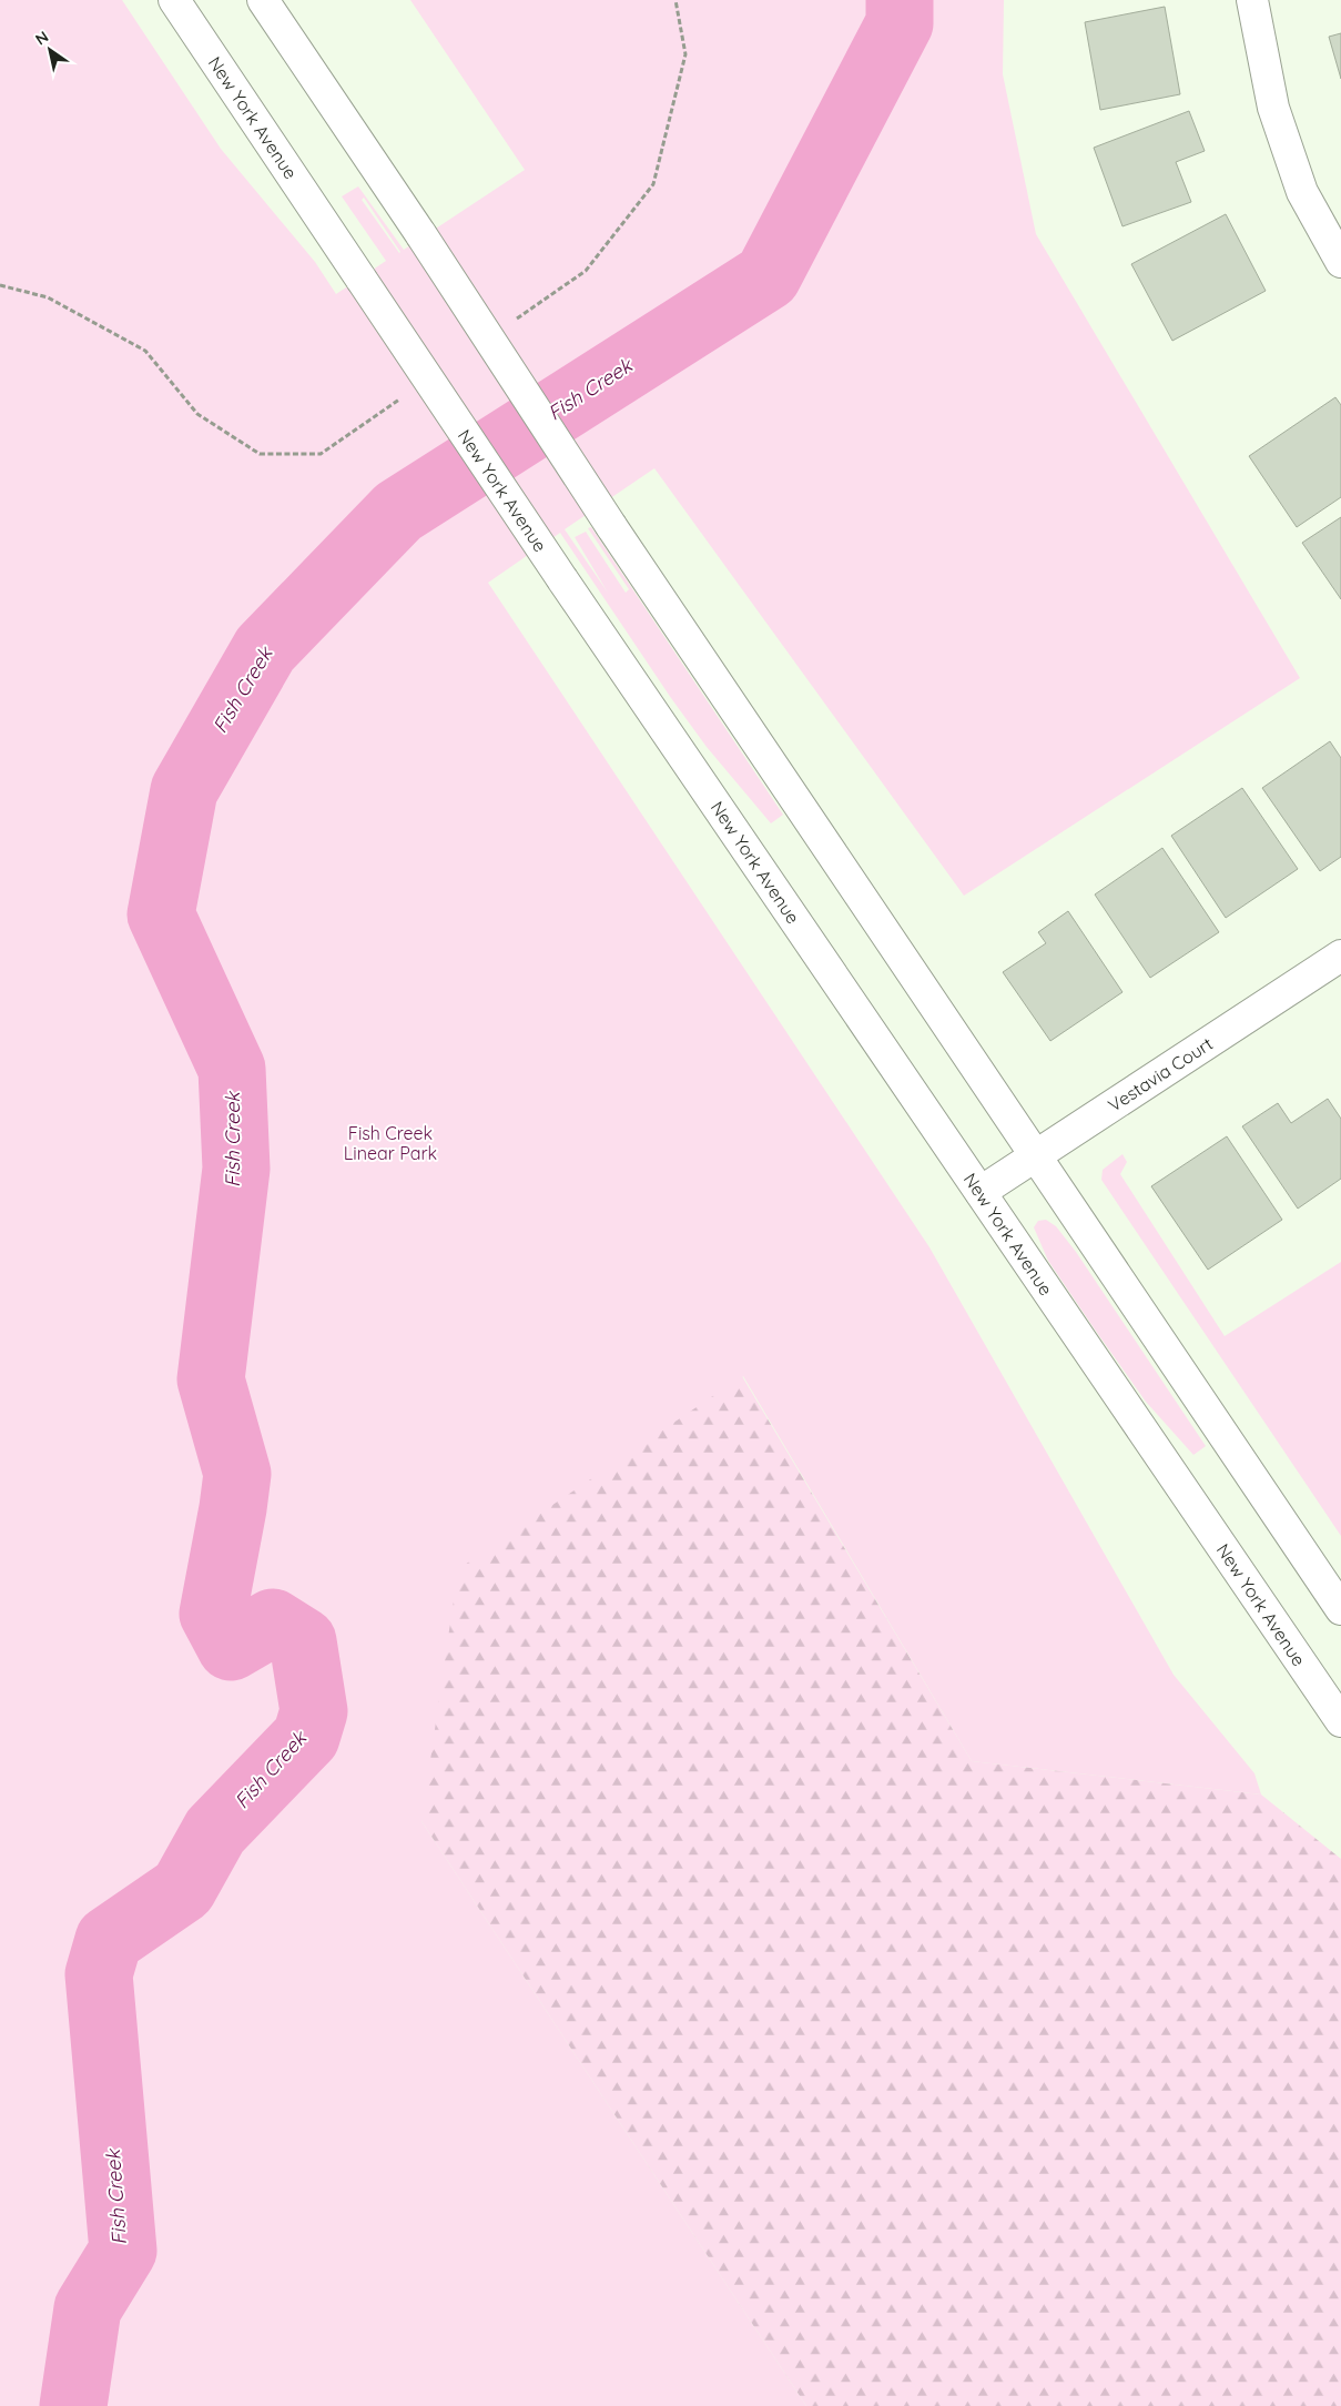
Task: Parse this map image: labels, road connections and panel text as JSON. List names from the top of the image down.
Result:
{
  "streets": {
    "main road": ["New York Avenue", "Vestavia Court"]
  },
  "crossings": [
    ["New York Avenue", "Vestavia Court"]
  ],
  "water": ["Fish Creek"],
  "parks": ["Fish Creek Linear Park"],
  "north": "top left"
}
